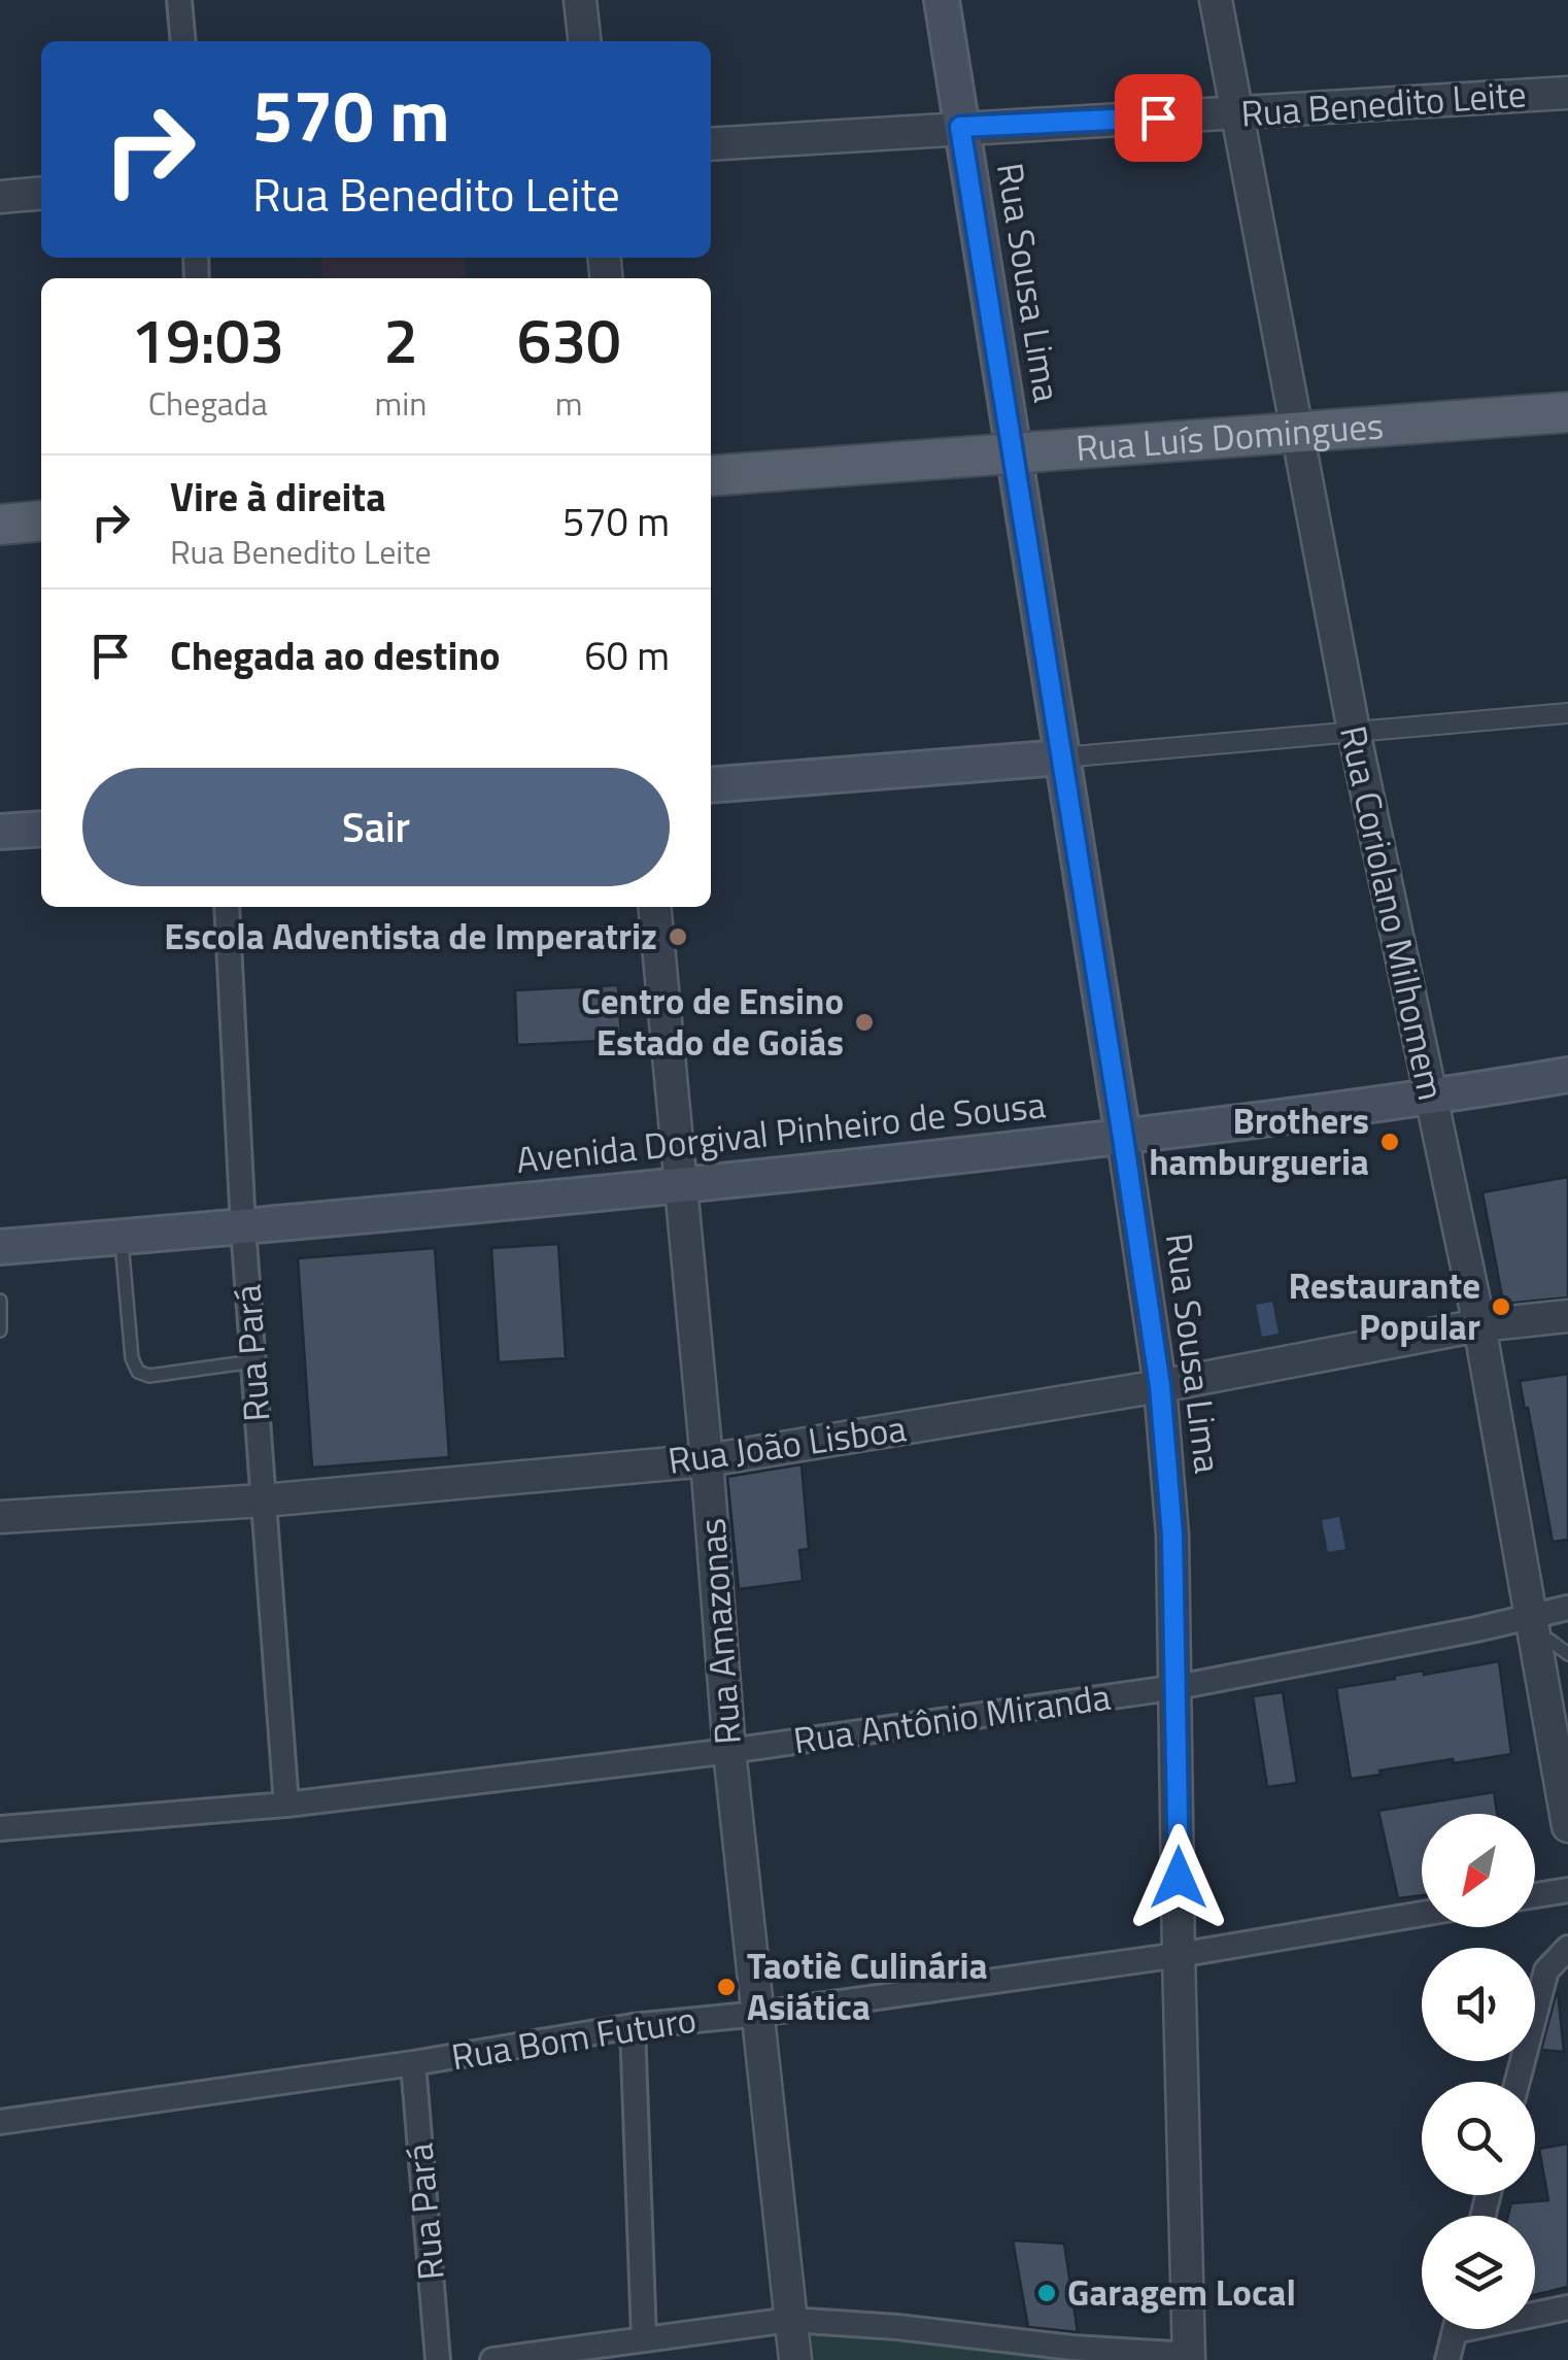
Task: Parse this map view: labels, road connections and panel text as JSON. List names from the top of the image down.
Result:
{
  "streets": {
    "main road": ["Rua Sousa Lima", "Rua Luís Domingues", "Avenida Dorgival Pinheiro de Sousa"],
    "street": [
      "Rua Benedito Leite",
      "Rua Coriolano Milhomem",
      "Rua Pará",
      "Rua João Lisboa",
      "Rua Amazonas",
      "Rua Antônio Miranda",
      "Rua Bom Futuro"
    ]
  },
  "crossings": [
    ["Rua Benedito Leite", "Rua Sousa Lima"],
    ["Rua Benedito Leite", "Rua Coriolano Milhomem"],
    ["Rua Sousa Lima", "Rua Luís Domingues"],
    ["Rua Sousa Lima", "Avenida Dorgival Pinheiro de Sousa"],
    ["Rua Sousa Lima", "Rua João Lisboa"],
    ["Rua Sousa Lima", "Rua Antônio Miranda"],
    ["Rua Sousa Lima", "Rua Bom Futuro"],
    ["Rua Luís Domingues", "Rua Coriolano Milhomem"],
    ["Rua Coriolano Milhomem", "Avenida Dorgival Pinheiro de Sousa"],
    ["Rua Coriolano Milhomem", "Rua João Lisboa"],
    ["Rua Coriolano Milhomem", "Rua Antônio Miranda"],
    ["Avenida Dorgival Pinheiro de Sousa", "Rua Pará"],
    ["Avenida Dorgival Pinheiro de Sousa", "Rua Amazonas"],
    ["Rua Pará", "Rua João Lisboa"],
    ["Rua Pará", "Rua Antônio Miranda"],
    ["Rua Pará", "Rua Bom Futuro"],
    ["Rua João Lisboa", "Rua Amazonas"],
    ["Rua Amazonas", "Rua Antônio Miranda"],
    ["Rua Amazonas", "Rua Bom Futuro"]
  ],
  "places": [
    "Escola Adventista de Imperatriz",
    "Centro de Ensino Estado de Goiás",
    "Brothers hamburgueria",
    "Restaurante Popular",
    "Taotiè Culinária Asiática",
    "Garagem Local"
  ],
  "north": "bottom left",
  "page": {
    "turn": ["570 m", "Rua Benedito Leite"],
    "eta": [
      "19:03",
      "Chegada",
      "2",
      "min",
      "630",
      "m"
    ],
    "list": [
      {
        "name": "Vire à direita",
        "note": "Rua Benedito Leite",
        "value": "570 m"
      },
      {
        "name": "Chegada ao destino",
        "value": "60 m"
      }
    ],
    "buttons": "Sair"
  }
}
